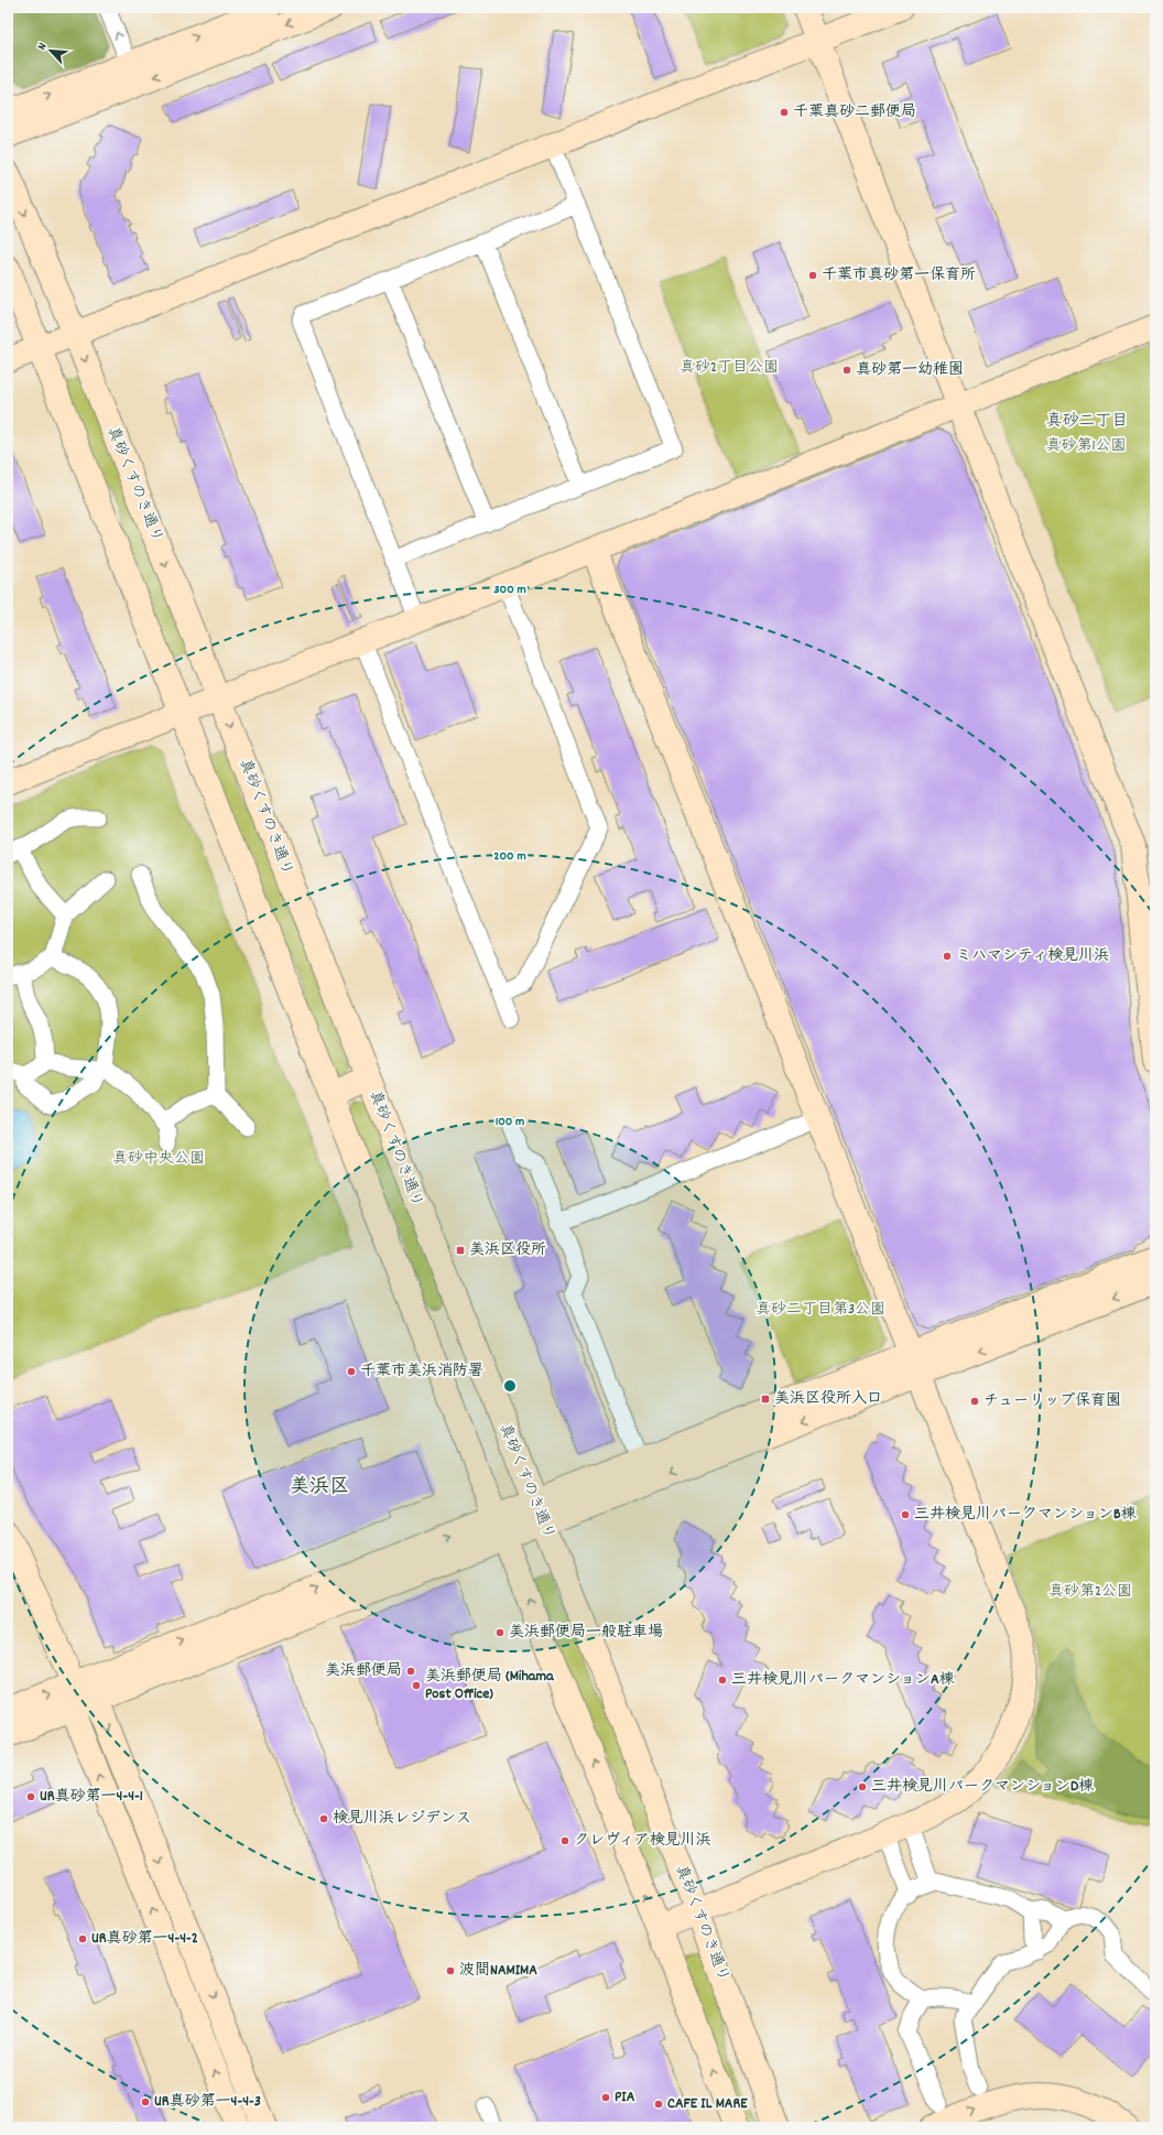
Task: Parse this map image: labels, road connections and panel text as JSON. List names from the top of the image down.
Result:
{
  "streets": {
    "street": ["真砂くすのき通り"]
  },
  "districts": ["真砂二丁目", "美浜区"],
  "parks": [
    "真砂2丁目公園",
    "真砂第1公園",
    "真砂中央公園",
    "真砂二丁目第3公園",
    "真砂第2公園"
  ],
  "places": {
    "other": [
      "千葉真砂二郵便局",
      "千葉市真砂第一保育所",
      "真砂第一幼稚園",
      "ミハマシティ検見川浜",
      "千葉市美浜消防署",
      "チューリップ保育園",
      "三井検見川パークマンションB棟",
      "美浜郵便局一般駐車場",
      "美浜郵便局",
      "三井検見川パークマンションA棟",
      "美浜郵便局 (Mihama Post Office)",
      "三井検見川パークマンションD棟",
      "UR真砂第一4-4-1",
      "検見川浜レジデンス",
      "クレヴィア検見川浜",
      "UR真砂第一4-4-2",
      "波間NAMIMA",
      "PIA",
      "UR真砂第一4-4-3",
      "CAFE IL MARE"
    ],
    "transit": ["美浜区役所", "美浜区役所入口"]
  },
  "north": "top left",
  "rings": ["300 m", "200 m", "100 m"]
}
